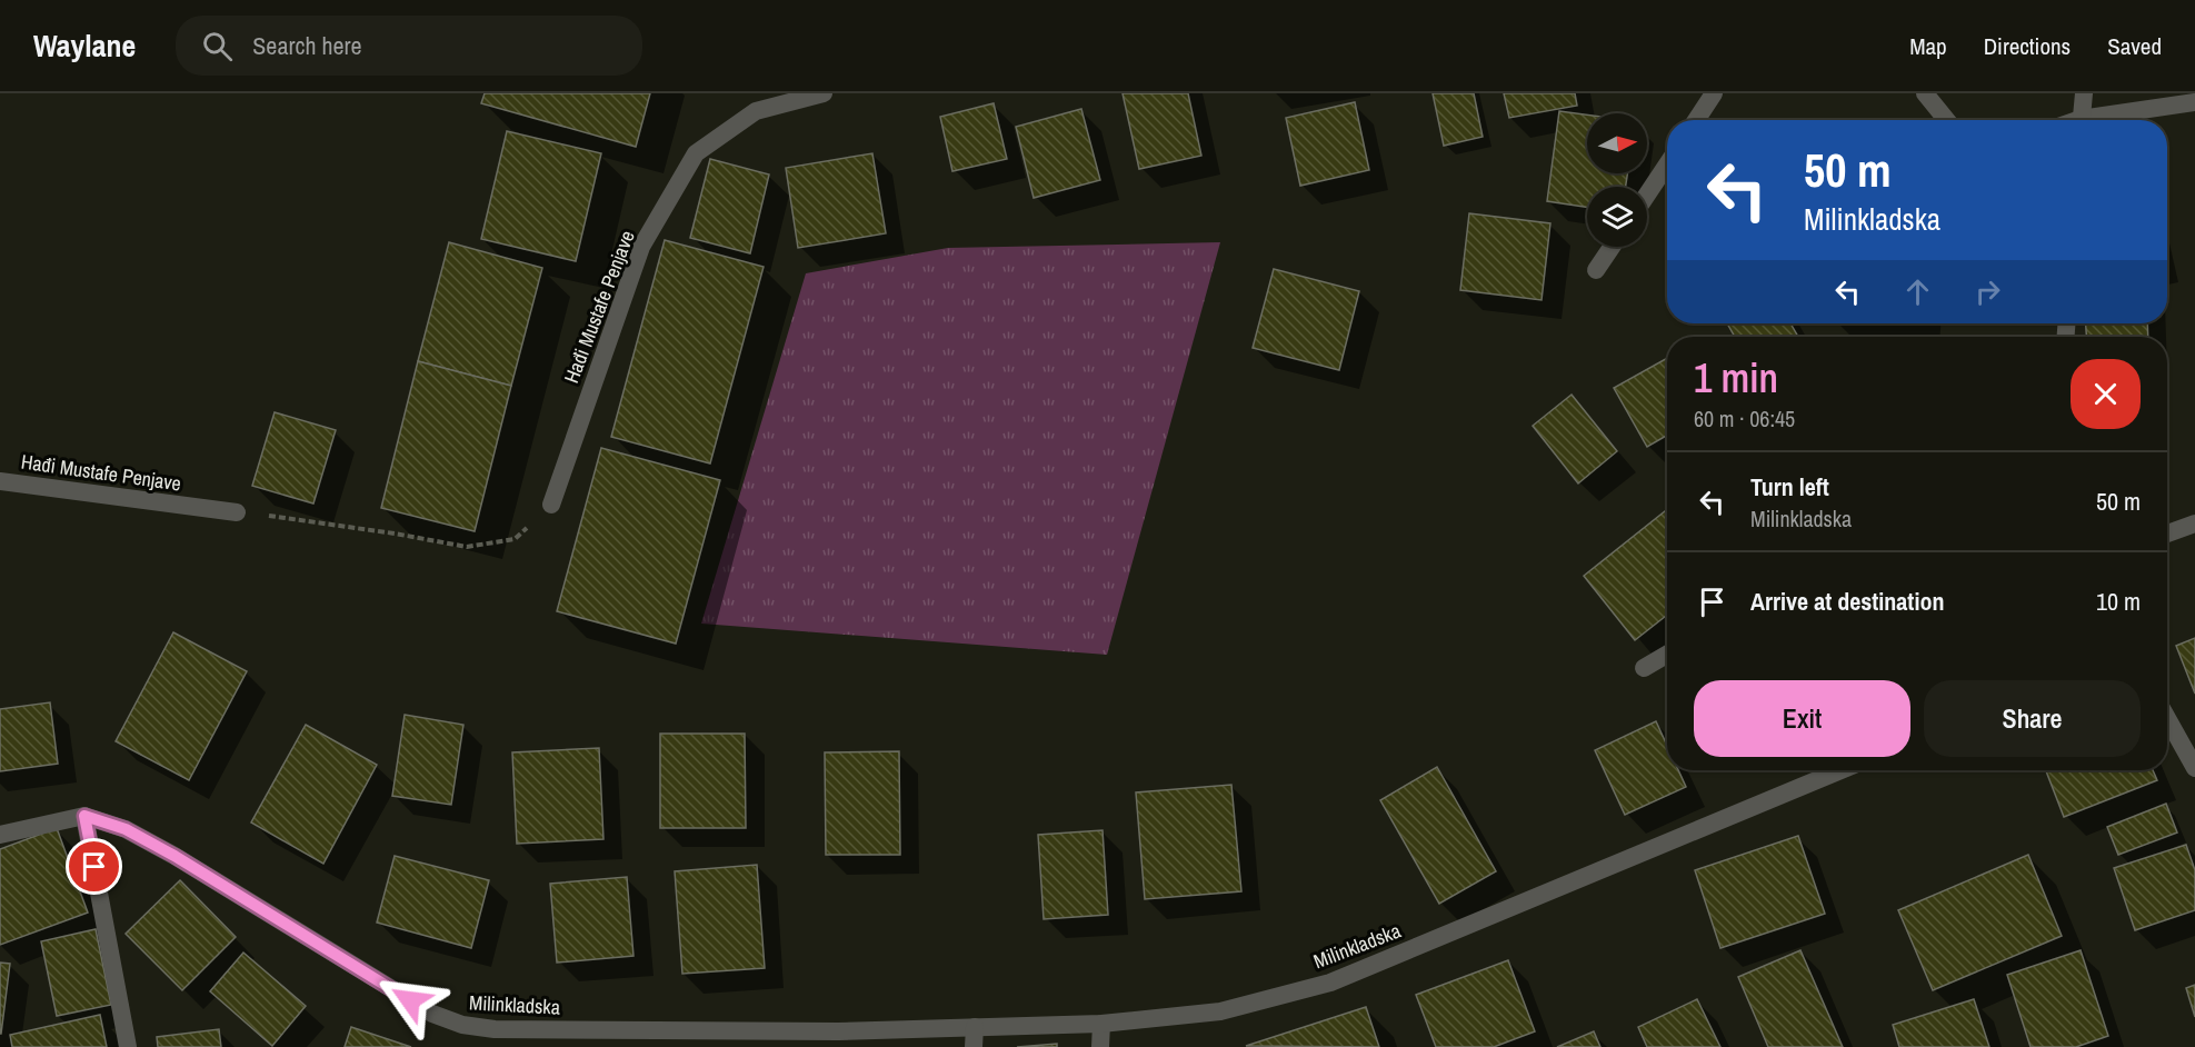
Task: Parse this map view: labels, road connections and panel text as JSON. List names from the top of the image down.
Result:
{
  "streets": {
    "street": ["Hađi Mustafe Penjave", "Milinkladska"]
  },
  "north": "right",
  "page": {
    "header": "Waylane",
    "search": "Search here",
    "nav": ["Map", "Directions", "Saved"],
    "turn": ["50 m", "Milinkladska"],
    "heading": ["1 min", "60 m · 06:45"],
    "list": [
      {
        "name": "Turn left",
        "note": "Milinkladska",
        "value": "50 m"
      },
      {
        "name": "Arrive at destination",
        "value": "10 m"
      }
    ],
    "buttons": ["Exit", "Share"]
  }
}
